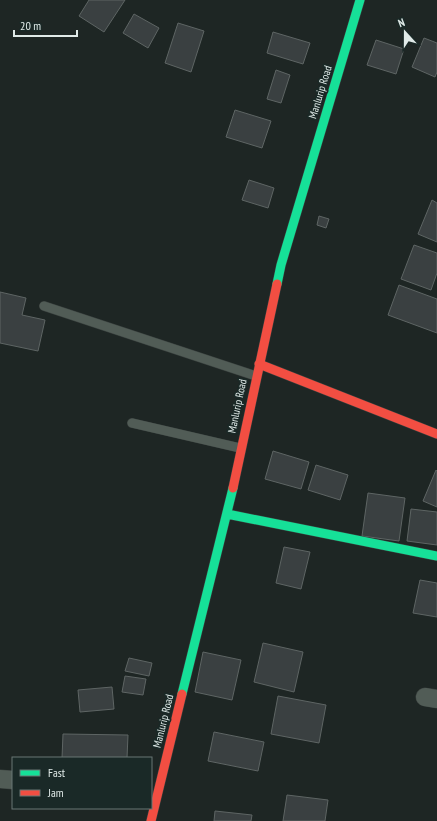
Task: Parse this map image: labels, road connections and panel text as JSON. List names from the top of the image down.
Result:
{
  "streets": {
    "main road": ["Manlurip Road"]
  },
  "legend": ["Fast", "Jam"],
  "scale_bar": "20 m",
  "north": "top"
}
